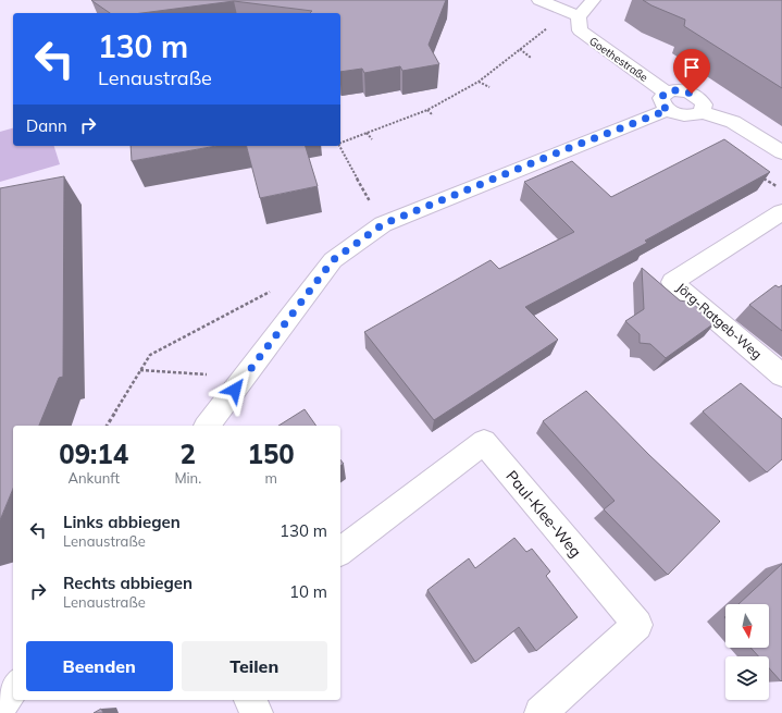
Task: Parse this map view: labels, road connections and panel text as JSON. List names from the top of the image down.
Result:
{
  "streets": {
    "street": ["Goethestraße", "Jörg-Ratgeb-Weg", "Paul-Klee-Weg"]
  },
  "north": "bottom",
  "page": {
    "turn": ["130 m", "Lenaustraße"],
    "then": "Dann",
    "eta": [
      "09:14",
      "Ankunft",
      "2",
      "Min.",
      "150",
      "m"
    ],
    "list": [
      {
        "name": "Links abbiegen",
        "note": "Lenaustraße",
        "value": "130 m"
      },
      {
        "name": "Rechts abbiegen",
        "note": "Lenaustraße",
        "value": "10 m"
      }
    ],
    "buttons": ["Beenden", "Teilen"]
  }
}
